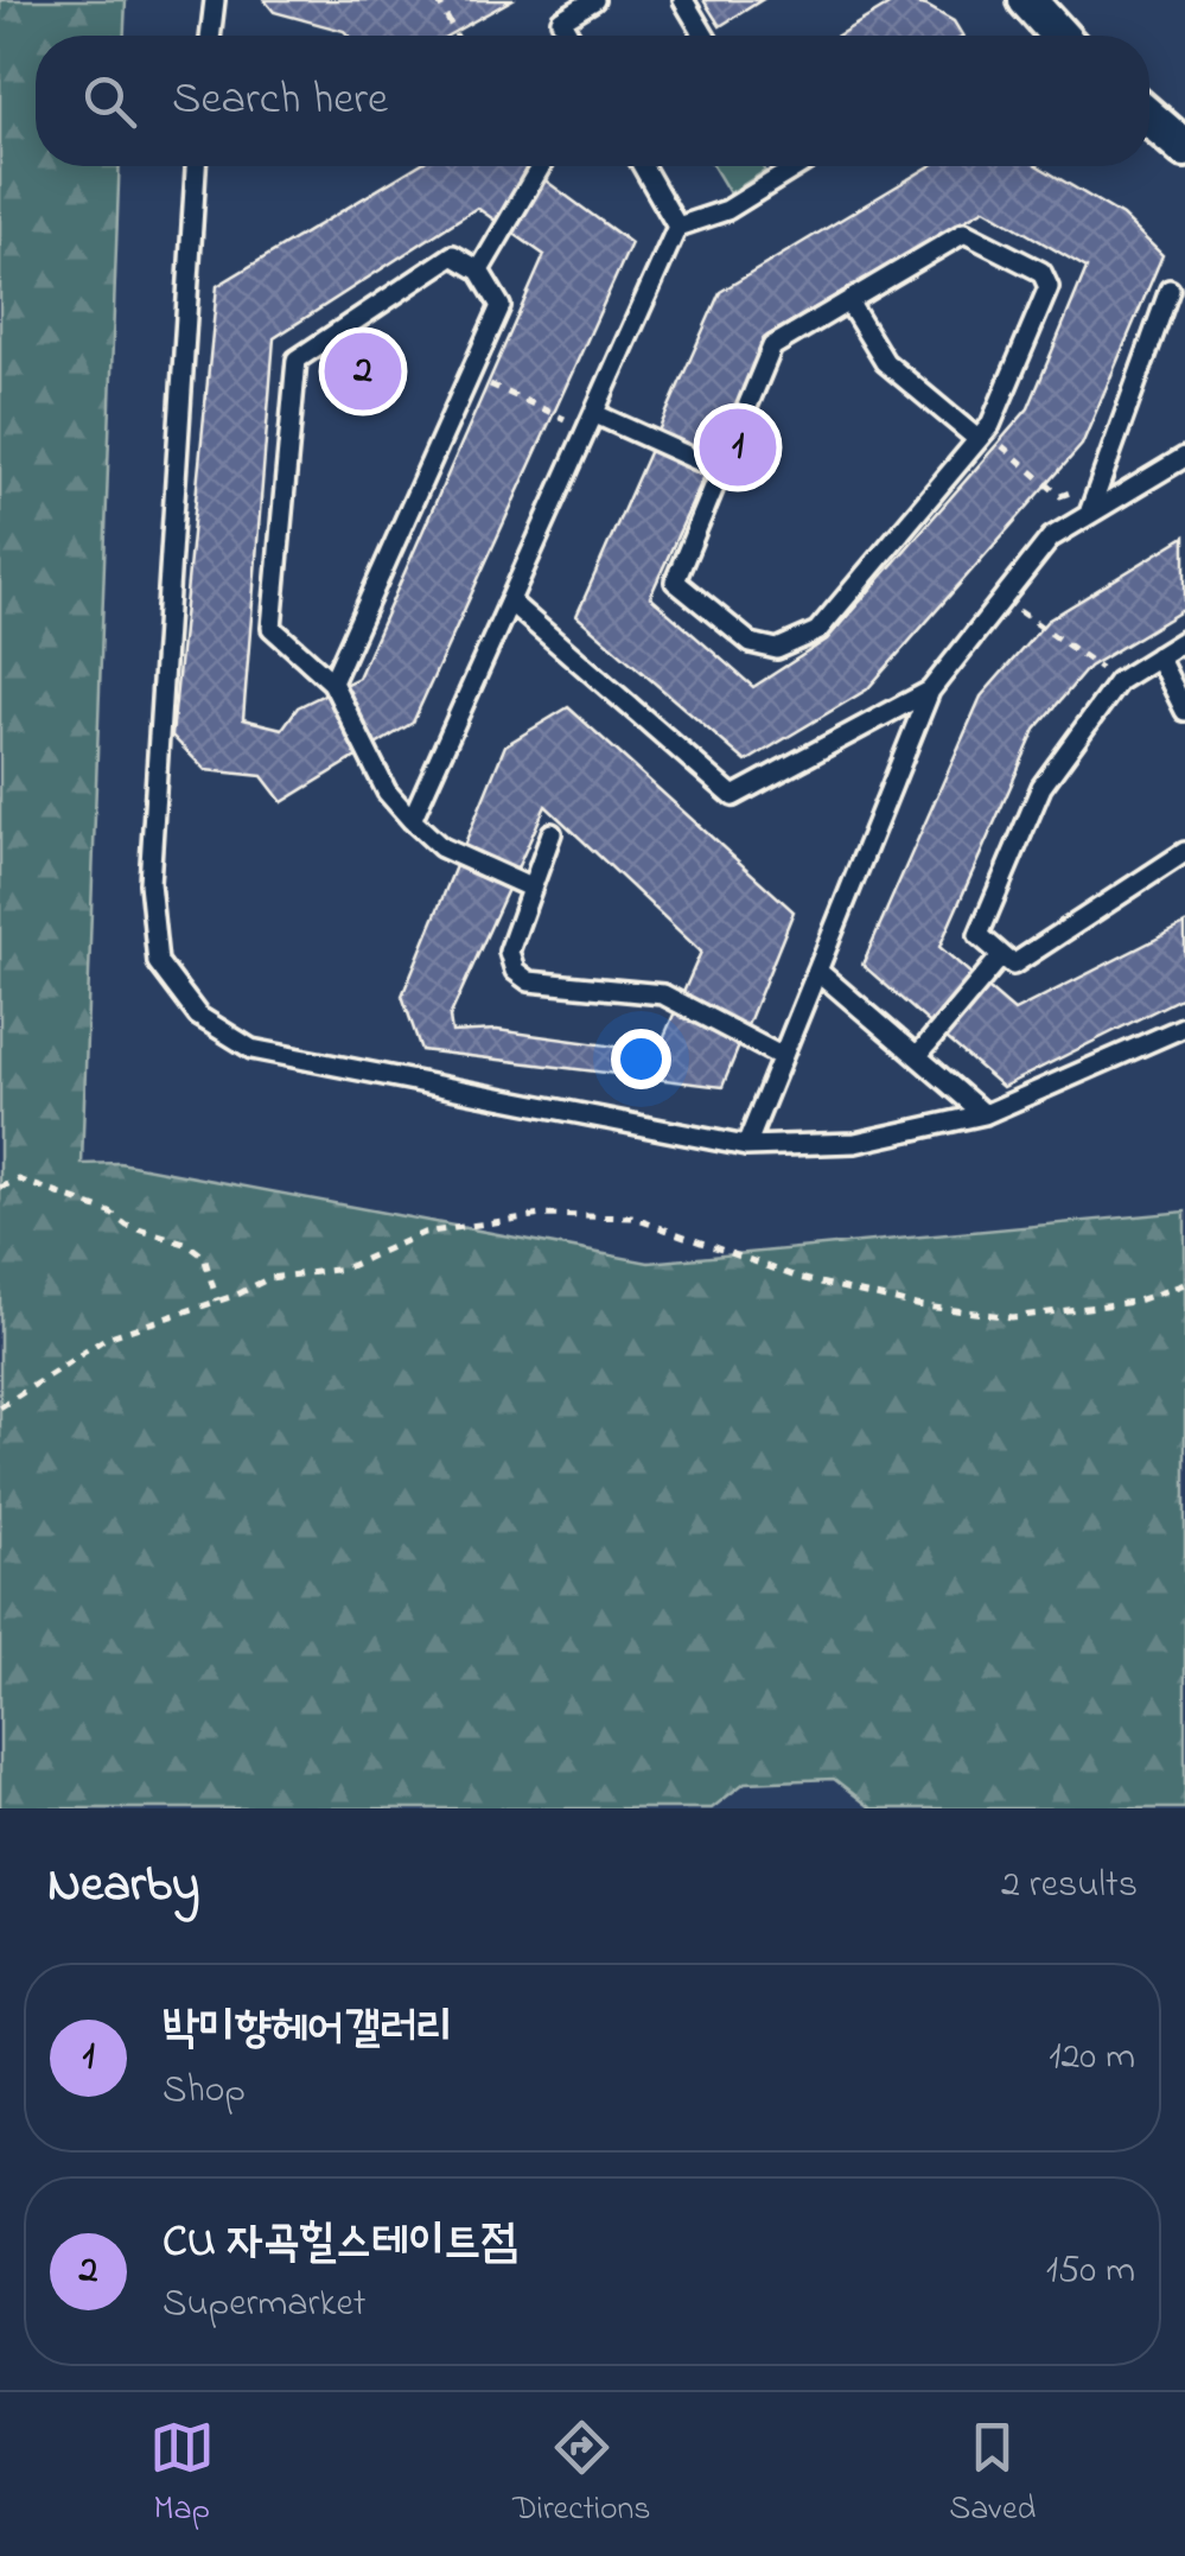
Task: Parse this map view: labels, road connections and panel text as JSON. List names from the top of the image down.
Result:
{
  "page": {
    "search": "Search here",
    "pins": ["2", "1"],
    "heading": ["Nearby", "2 results"],
    "list": [
      {
        "mark": "1",
        "name": "박미향헤어갤러리",
        "note": "Shop",
        "value": "120 m"
      },
      {
        "mark": "2",
        "name": "CU 자곡힐스테이트점",
        "note": "Supermarket",
        "value": "150 m"
      }
    ],
    "nav": ["Map", "Directions", "Saved"]
  }
}
